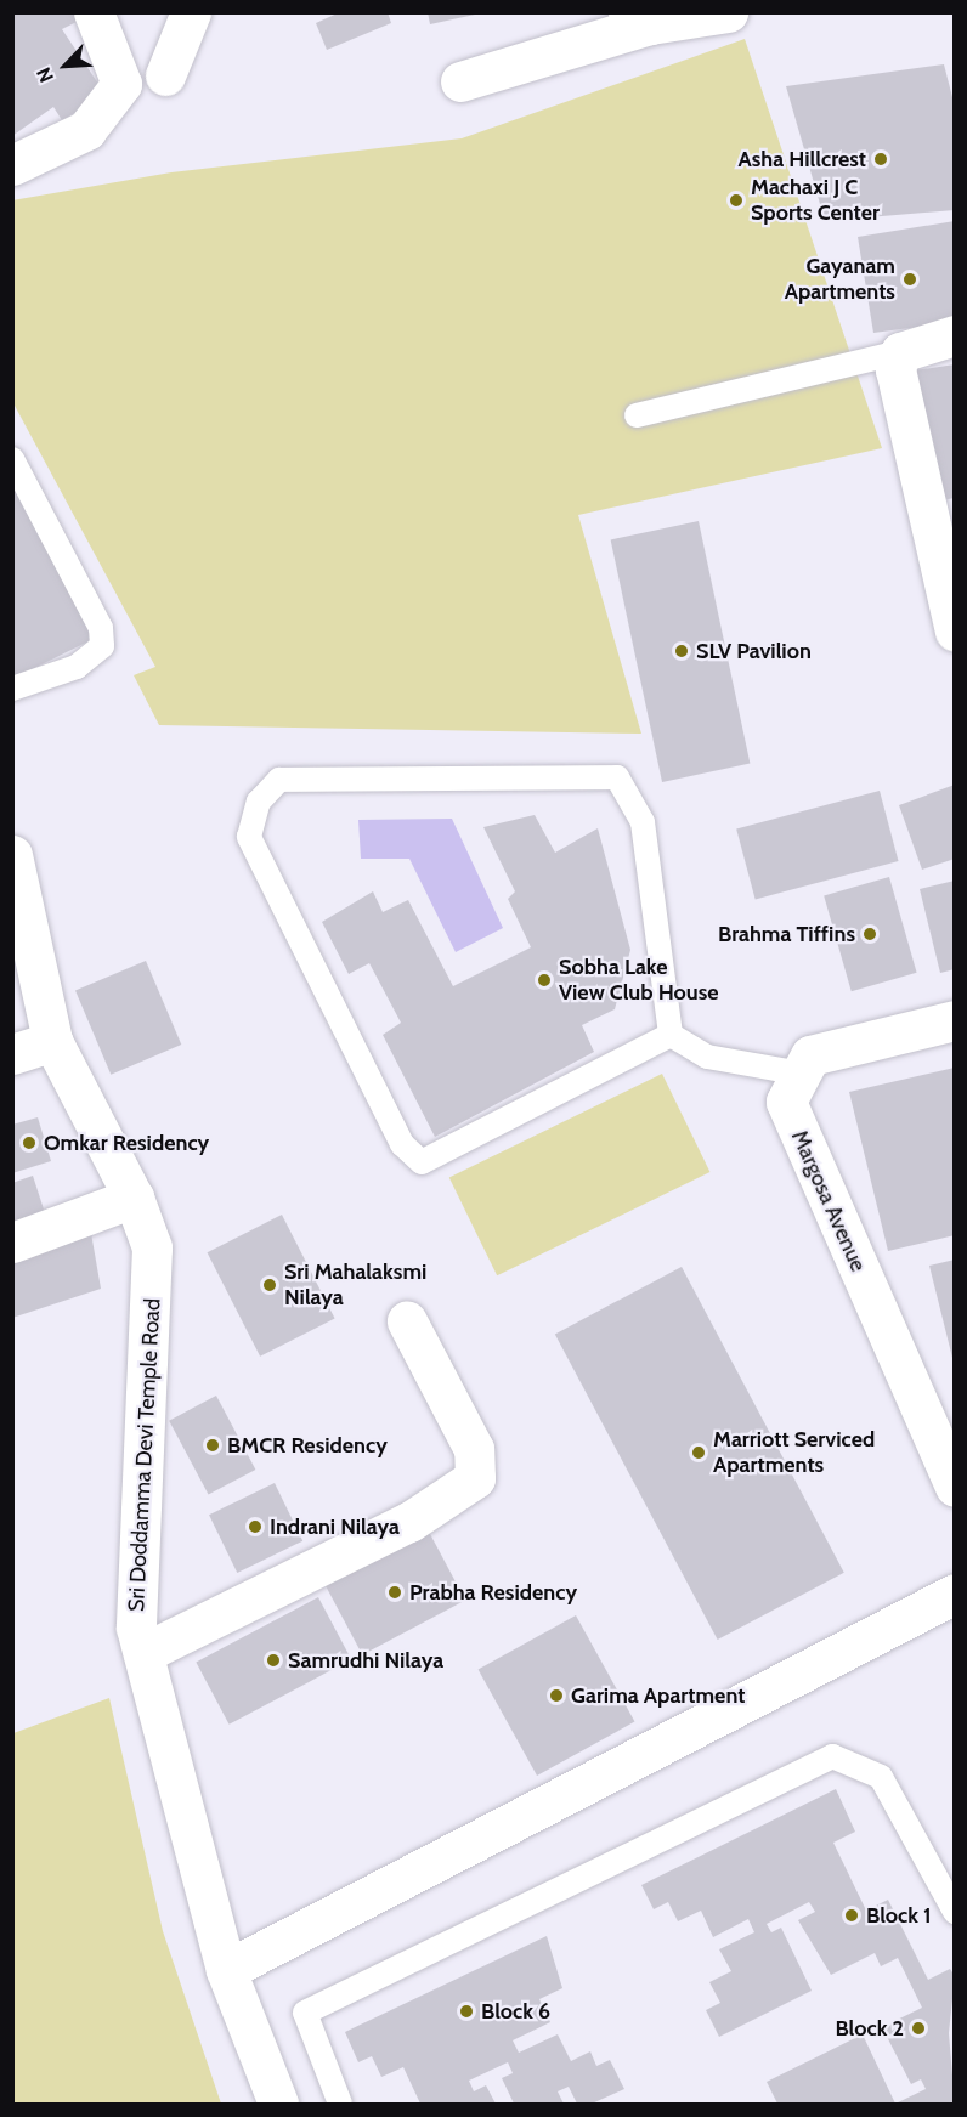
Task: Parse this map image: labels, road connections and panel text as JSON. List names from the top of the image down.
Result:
{
  "streets": {
    "street": ["Margosa Avenue", "Sri Doddamma Devi Temple Road"]
  },
  "places": [
    "Asha Hillcrest",
    "Machaxi J C Sports Center",
    "Gayanam Apartments",
    "SLV Pavilion",
    "Brahma Tiffins",
    "Sobha Lake View Club House",
    "Omkar Residency",
    "Sri Mahalaksmi Nilaya",
    "BMCR Residency",
    "Marriott Serviced Apartments",
    "Indrani Nilaya",
    "Prabha Residency",
    "Samrudhi Nilaya",
    "Garima Apartment",
    "Block 1",
    "Block 6",
    "Block 2"
  ],
  "north": "bottom left"
}
